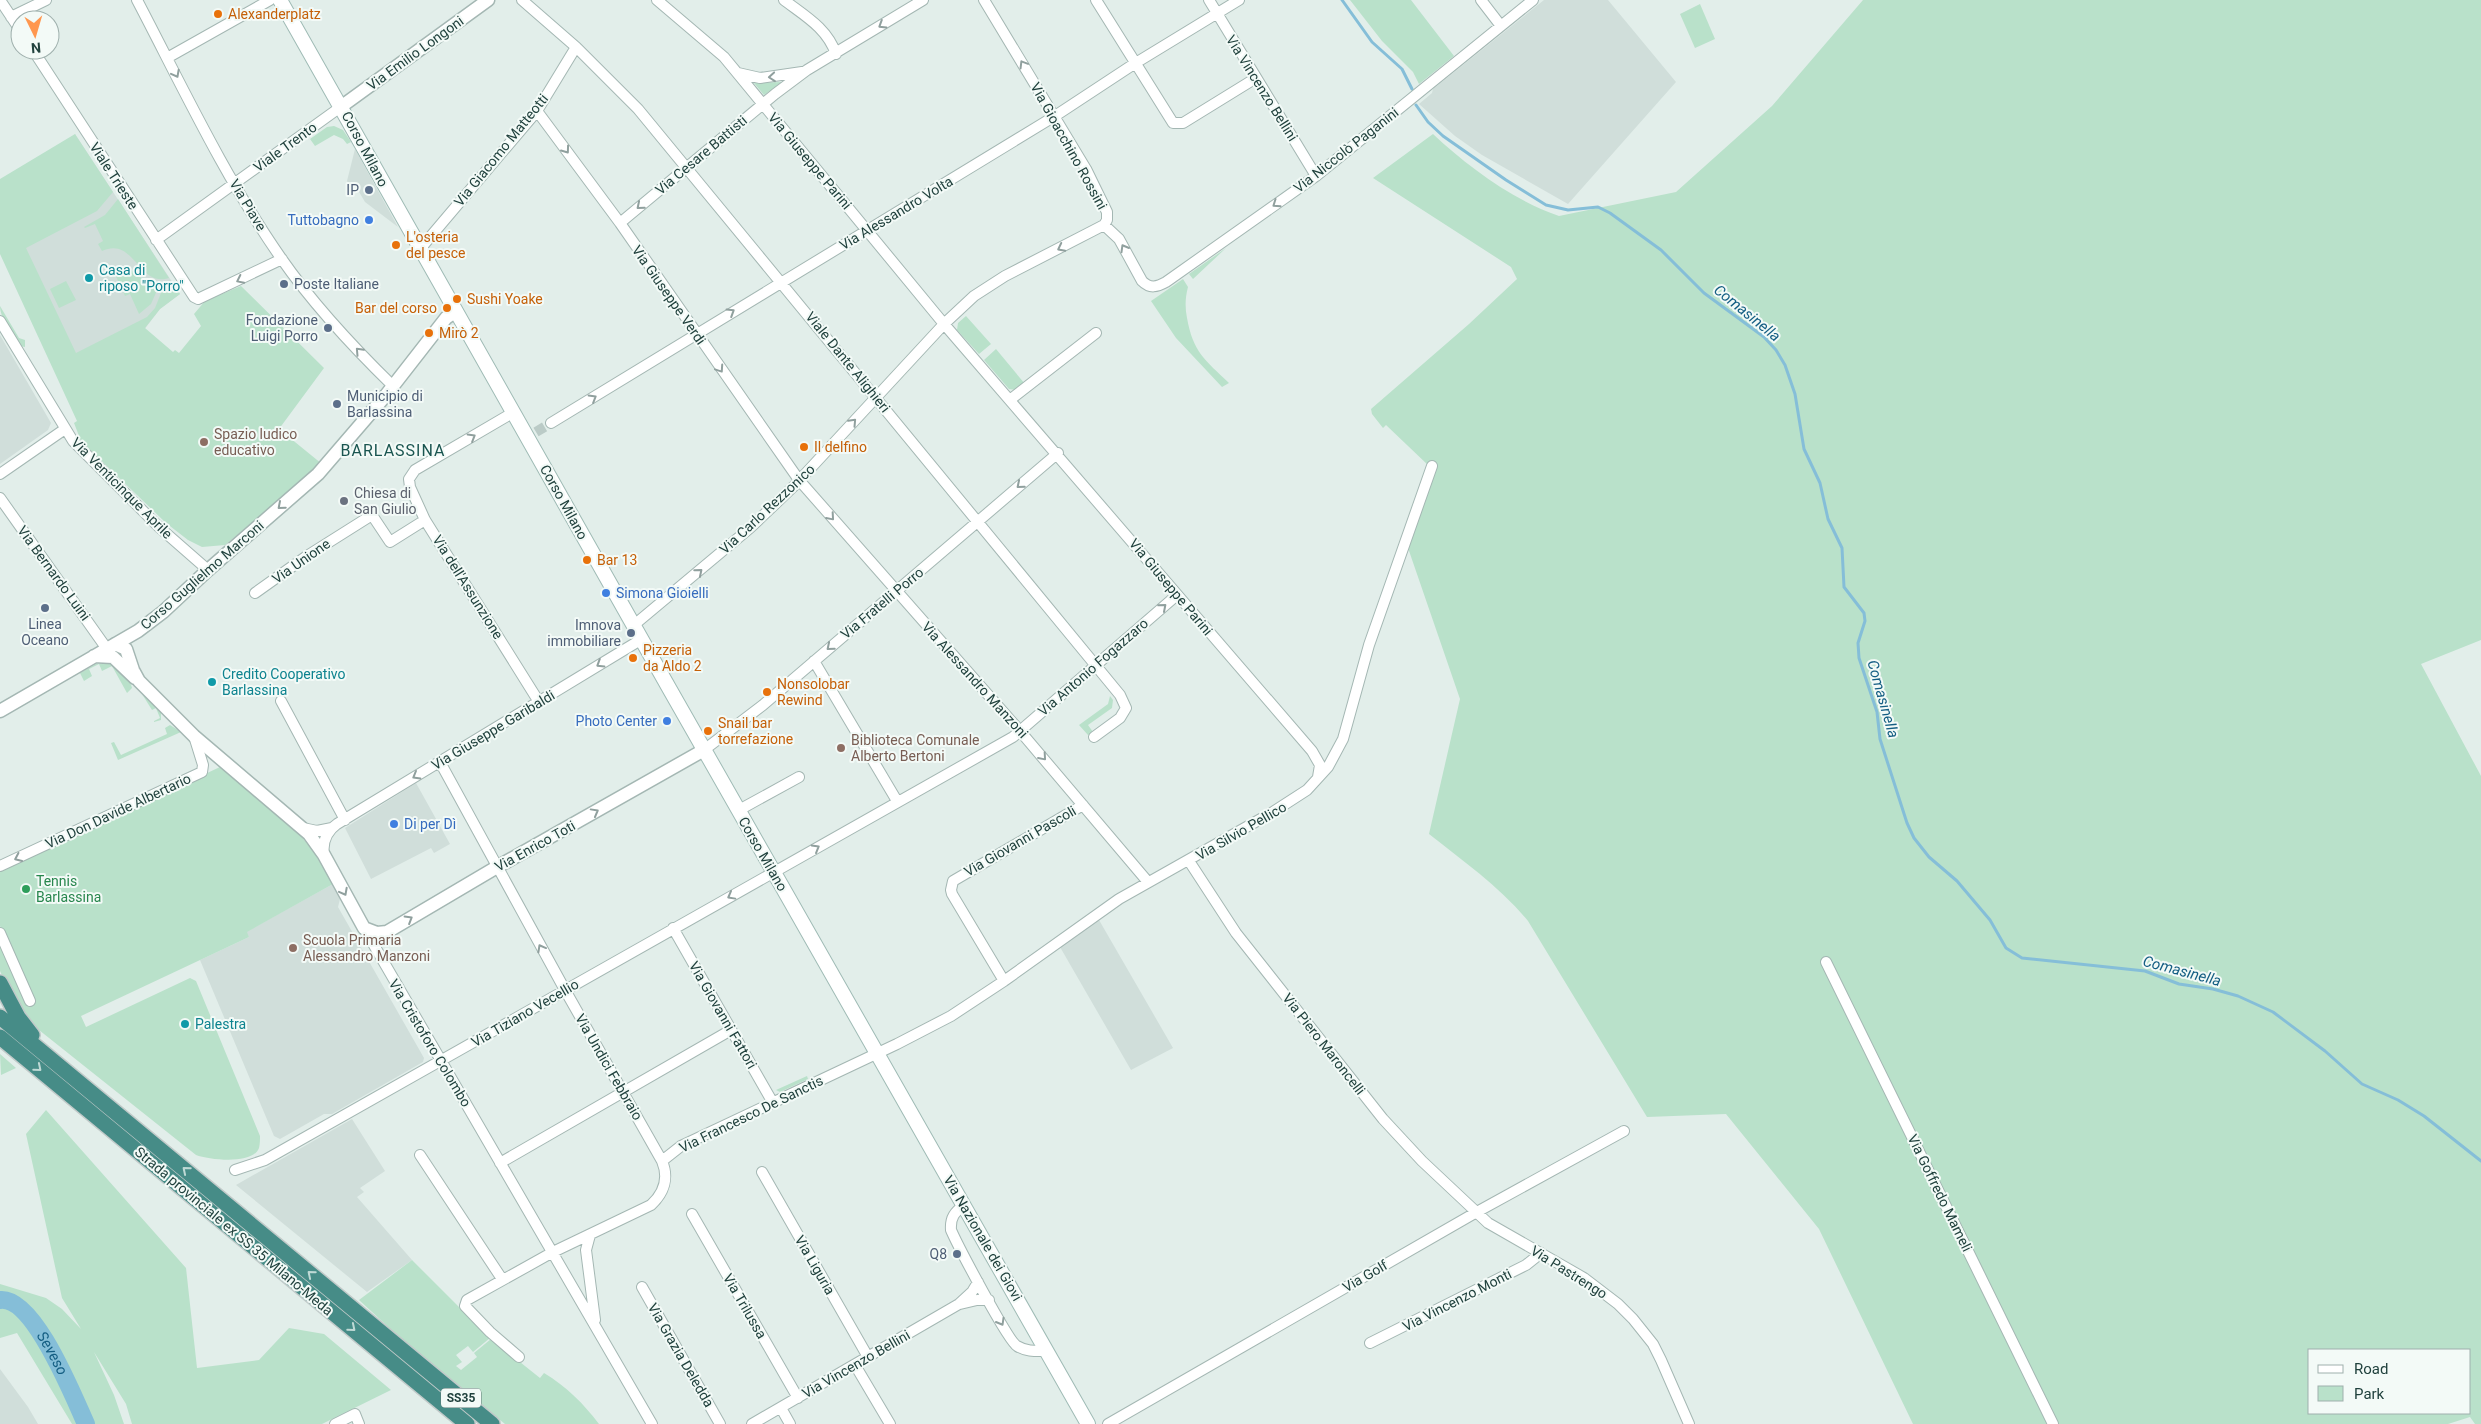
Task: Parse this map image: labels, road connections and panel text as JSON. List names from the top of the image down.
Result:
{
  "streets": {
    "highway": ["Strada provinciale ex SS 35 Milano-Meda", "SS35"],
    "main road": ["Corso Milano", "Via Nazionale dei Giovi"],
    "street": [
      "Via Emilio Longoni",
      "Via Vincenzo Bellini",
      "Via Gioacchino Rossini",
      "Viale Trento",
      "Via Giacomo Matteotti",
      "Via Niccolò Paganini",
      "Via Cesare Battisti",
      "Via Giuseppe Parini",
      "Viale Trieste",
      "Via Piave",
      "Via Alessandro Volta",
      "Via Giuseppe Verdi",
      "Viale Dante Alighieri",
      "Via Venticinque Aprile",
      "Via Carlo Rezzonico",
      "Via Unione",
      "Via Bernardo Luini",
      "Corso Guglielmo Marconi",
      "Via dell'Assunzione",
      "Via Fratelli Porro",
      "Via Antonio Fogazzaro",
      "Via Alessandro Manzoni",
      "Via Giuseppe Garibaldi",
      "Via Don Davide Albertario",
      "Via Silvio Pellico",
      "Via Giovanni Pascoli",
      "Via Enrico Toti",
      "Via Tiziano Vecellio",
      "Via Giovanni Fattori",
      "Via Cristoforo Colombo",
      "Via Piero Maroncelli",
      "Via Undici Febbraio",
      "Via Francesco De Sanctis",
      "Via Goffredo Mameli",
      "Via Liguria",
      "Via Pastrengo",
      "Via Golf",
      "Via Vincenzo Monti",
      "Via Trilussa",
      "Via Grazia Deledda"
    ]
  },
  "crossings": [
    ["Via Emilio Longoni", "Viale Trento"],
    ["Via Emilio Longoni", "Corso Milano"],
    ["Via Vincenzo Bellini", "Via Niccolò Paganini"],
    ["Via Vincenzo Bellini", "Via Alessandro Volta"],
    ["Via Vincenzo Bellini", "Via Liguria"],
    ["Via Vincenzo Bellini", "Via Trilussa"],
    ["Via Gioacchino Rossini", "Via Niccolò Paganini"],
    ["Via Gioacchino Rossini", "Via Alessandro Volta"],
    ["Via Gioacchino Rossini", "Via Carlo Rezzonico"],
    ["Viale Trento", "Corso Milano"],
    ["Viale Trento", "Viale Trieste"],
    ["Viale Trento", "Via Piave"],
    ["Corso Milano", "Via Giacomo Matteotti"],
    ["Corso Milano", "Via Carlo Rezzonico"],
    ["Corso Milano", "Corso Guglielmo Marconi"],
    ["Corso Milano", "Via dell'Assunzione"],
    ["Corso Milano", "Via Fratelli Porro"],
    ["Corso Milano", "Via Antonio Fogazzaro"],
    ["Corso Milano", "Via Giuseppe Garibaldi"],
    ["Corso Milano", "Via Silvio Pellico"],
    ["Corso Milano", "Via Enrico Toti"],
    ["Corso Milano", "Via Tiziano Vecellio"],
    ["Corso Milano", "Via Francesco De Sanctis"],
    ["Corso Milano", "Via Nazionale dei Giovi"],
    ["Via Giacomo Matteotti", "Via Giuseppe Verdi"],
    ["Via Giacomo Matteotti", "Viale Dante Alighieri"],
    ["Via Cesare Battisti", "Via Giuseppe Parini"],
    ["Via Cesare Battisti", "Via Giuseppe Verdi"],
    ["Via Cesare Battisti", "Viale Dante Alighieri"],
    ["Via Giuseppe Parini", "Via Alessandro Volta"],
    ["Via Giuseppe Parini", "Via Carlo Rezzonico"],
    ["Via Giuseppe Parini", "Via Fratelli Porro"],
    ["Via Giuseppe Parini", "Via Antonio Fogazzaro"],
    ["Via Giuseppe Parini", "Via Silvio Pellico"],
    ["Viale Trieste", "Via Piave"],
    ["Via Piave", "Corso Guglielmo Marconi"],
    ["Via Alessandro Volta", "Via Giuseppe Verdi"],
    ["Via Alessandro Volta", "Viale Dante Alighieri"],
    ["Via Giuseppe Verdi", "Via Carlo Rezzonico"],
    ["Via Giuseppe Verdi", "Via Alessandro Manzoni"],
    ["Viale Dante Alighieri", "Via Carlo Rezzonico"],
    ["Viale Dante Alighieri", "Via Fratelli Porro"],
    ["Viale Dante Alighieri", "Via Antonio Fogazzaro"],
    ["Via Venticinque Aprile", "Corso Guglielmo Marconi"],
    ["Via Carlo Rezzonico", "Via Alessandro Manzoni"],
    ["Via Unione", "Via dell'Assunzione"],
    ["Via Bernardo Luini", "Corso Guglielmo Marconi"],
    ["Via Bernardo Luini", "Via Cristoforo Colombo"],
    ["Corso Guglielmo Marconi", "Via Cristoforo Colombo"],
    ["Via dell'Assunzione", "Via Giuseppe Garibaldi"],
    ["Via Fratelli Porro", "Via Alessandro Manzoni"],
    ["Via Fratelli Porro", "Via Enrico Toti"],
    ["Via Antonio Fogazzaro", "Via Alessandro Manzoni"],
    ["Via Antonio Fogazzaro", "Via Tiziano Vecellio"],
    ["Via Alessandro Manzoni", "Via Silvio Pellico"],
    ["Via Alessandro Manzoni", "Via Giovanni Pascoli"],
    ["Via Giuseppe Garibaldi", "Via Cristoforo Colombo"],
    ["Via Giuseppe Garibaldi", "Via Undici Febbraio"],
    ["Via Don Davide Albertario", "Via Cristoforo Colombo"],
    ["Via Silvio Pellico", "Via Giovanni Pascoli"],
    ["Via Silvio Pellico", "Via Piero Maroncelli"],
    ["Via Silvio Pellico", "Via Francesco De Sanctis"],
    ["Via Silvio Pellico", "Via Nazionale dei Giovi"],
    ["Via Enrico Toti", "Via Cristoforo Colombo"],
    ["Via Enrico Toti", "Via Undici Febbraio"],
    ["Via Tiziano Vecellio", "Via Giovanni Fattori"],
    ["Via Tiziano Vecellio", "Via Cristoforo Colombo"],
    ["Via Tiziano Vecellio", "Via Undici Febbraio"],
    ["Via Giovanni Fattori", "Via Francesco De Sanctis"],
    ["Via Piero Maroncelli", "Via Pastrengo"],
    ["Via Piero Maroncelli", "Via Golf"],
    ["Via Undici Febbraio", "Via Francesco De Sanctis"],
    ["Via Francesco De Sanctis", "Via Nazionale dei Giovi"],
    ["Via Pastrengo", "Via Golf"],
    ["Via Pastrengo", "Via Vincenzo Monti"]
  ],
  "one_way": [
    "Via Gioacchino Rossini",
    "Via Niccolò Paganini",
    "Via Giuseppe Verdi",
    "Corso Guglielmo Marconi",
    "Via dell'Assunzione",
    "Via Fratelli Porro",
    "Via Antonio Fogazzaro",
    "Via Alessandro Manzoni",
    "Via Giuseppe Garibaldi",
    "Via Don Davide Albertario",
    "Via Enrico Toti"
  ],
  "districts": ["BARLASSINA"],
  "water": ["Comasinella", "Seveso"],
  "places": [
    "Alexanderplatz",
    "IP",
    "Tuttobagno",
    "L'osteria del pesce",
    "Casa di riposo \"Porro\"",
    "Poste Italiane",
    "Sushi Yoake",
    "Bar del corso",
    "Fondazione Luigi Porro",
    "Mirò 2",
    "Municipio di Barlassina",
    "Spazio ludico educativo",
    "Il delfino",
    "Chiesa di San Giulio",
    "Bar 13",
    "Simona Gioielli",
    "Linea Oceano",
    "Imnova immobiliare",
    "Pizzeria da Aldo 2",
    "Credito Cooperativo Barlassina",
    "Nonsolobar Rewind",
    "Photo Center",
    "Snail bar torrefazione",
    "Biblioteca Comunale Alberto Bertoni",
    "Di per Dì",
    "Tennis Barlassina",
    "Scuola Primaria Alessandro Manzoni",
    "Palestra",
    "Q8"
  ],
  "legend": ["Road", "Park"],
  "north": "bottom"
}
